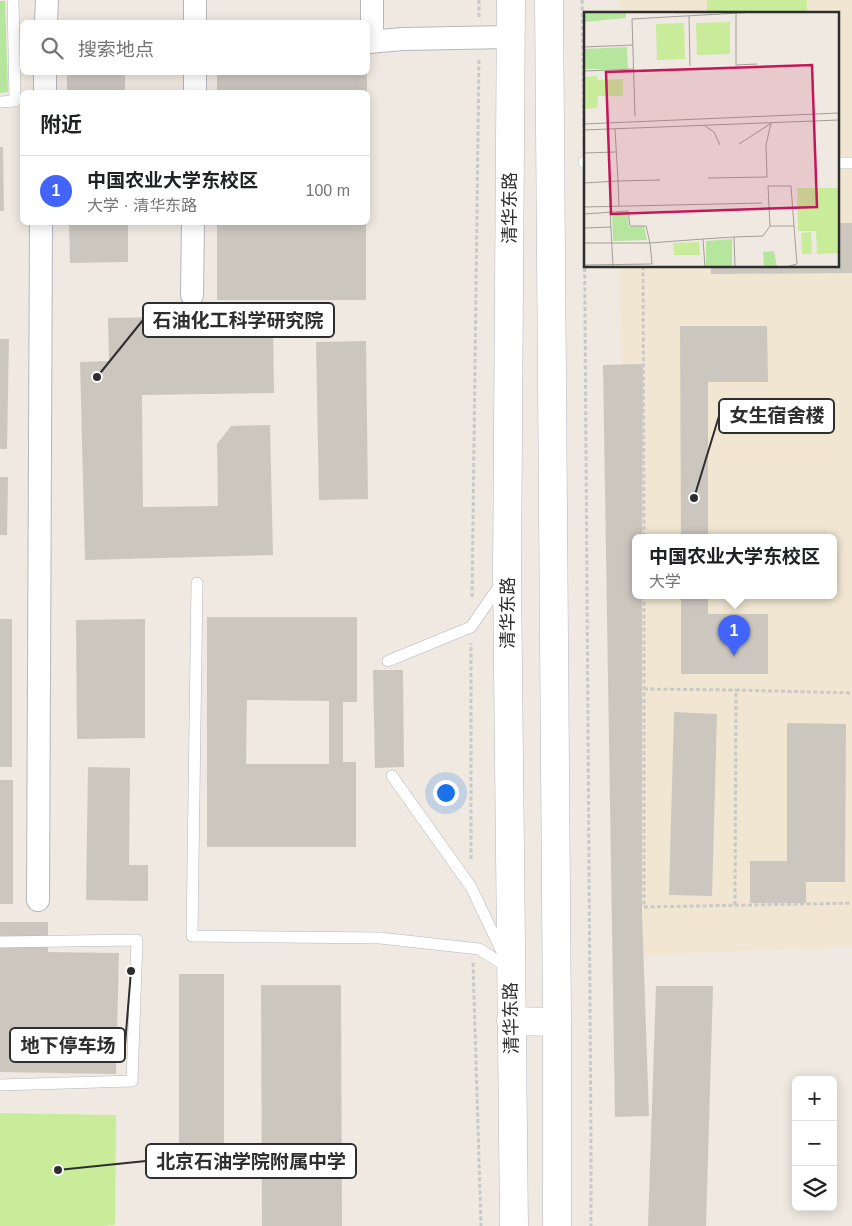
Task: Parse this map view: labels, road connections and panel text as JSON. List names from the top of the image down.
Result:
{
  "streets": {
    "main road": ["清华东路"]
  },
  "places": [
    "石油化工科学研究院",
    "女生宿舍楼",
    "地下停车场",
    "北京石油学院附属中学"
  ],
  "page": {
    "search": "搜索地点",
    "heading": "附近",
    "list": [
      {
        "mark": "1",
        "name": "中国农业大学东校区",
        "note": "大学 · 清华东路",
        "value": "100 m"
      }
    ],
    "popup": ["中国农业大学东校区", "大学"],
    "pins": "1",
    "map_buttons": ["+", "−"]
  }
}
